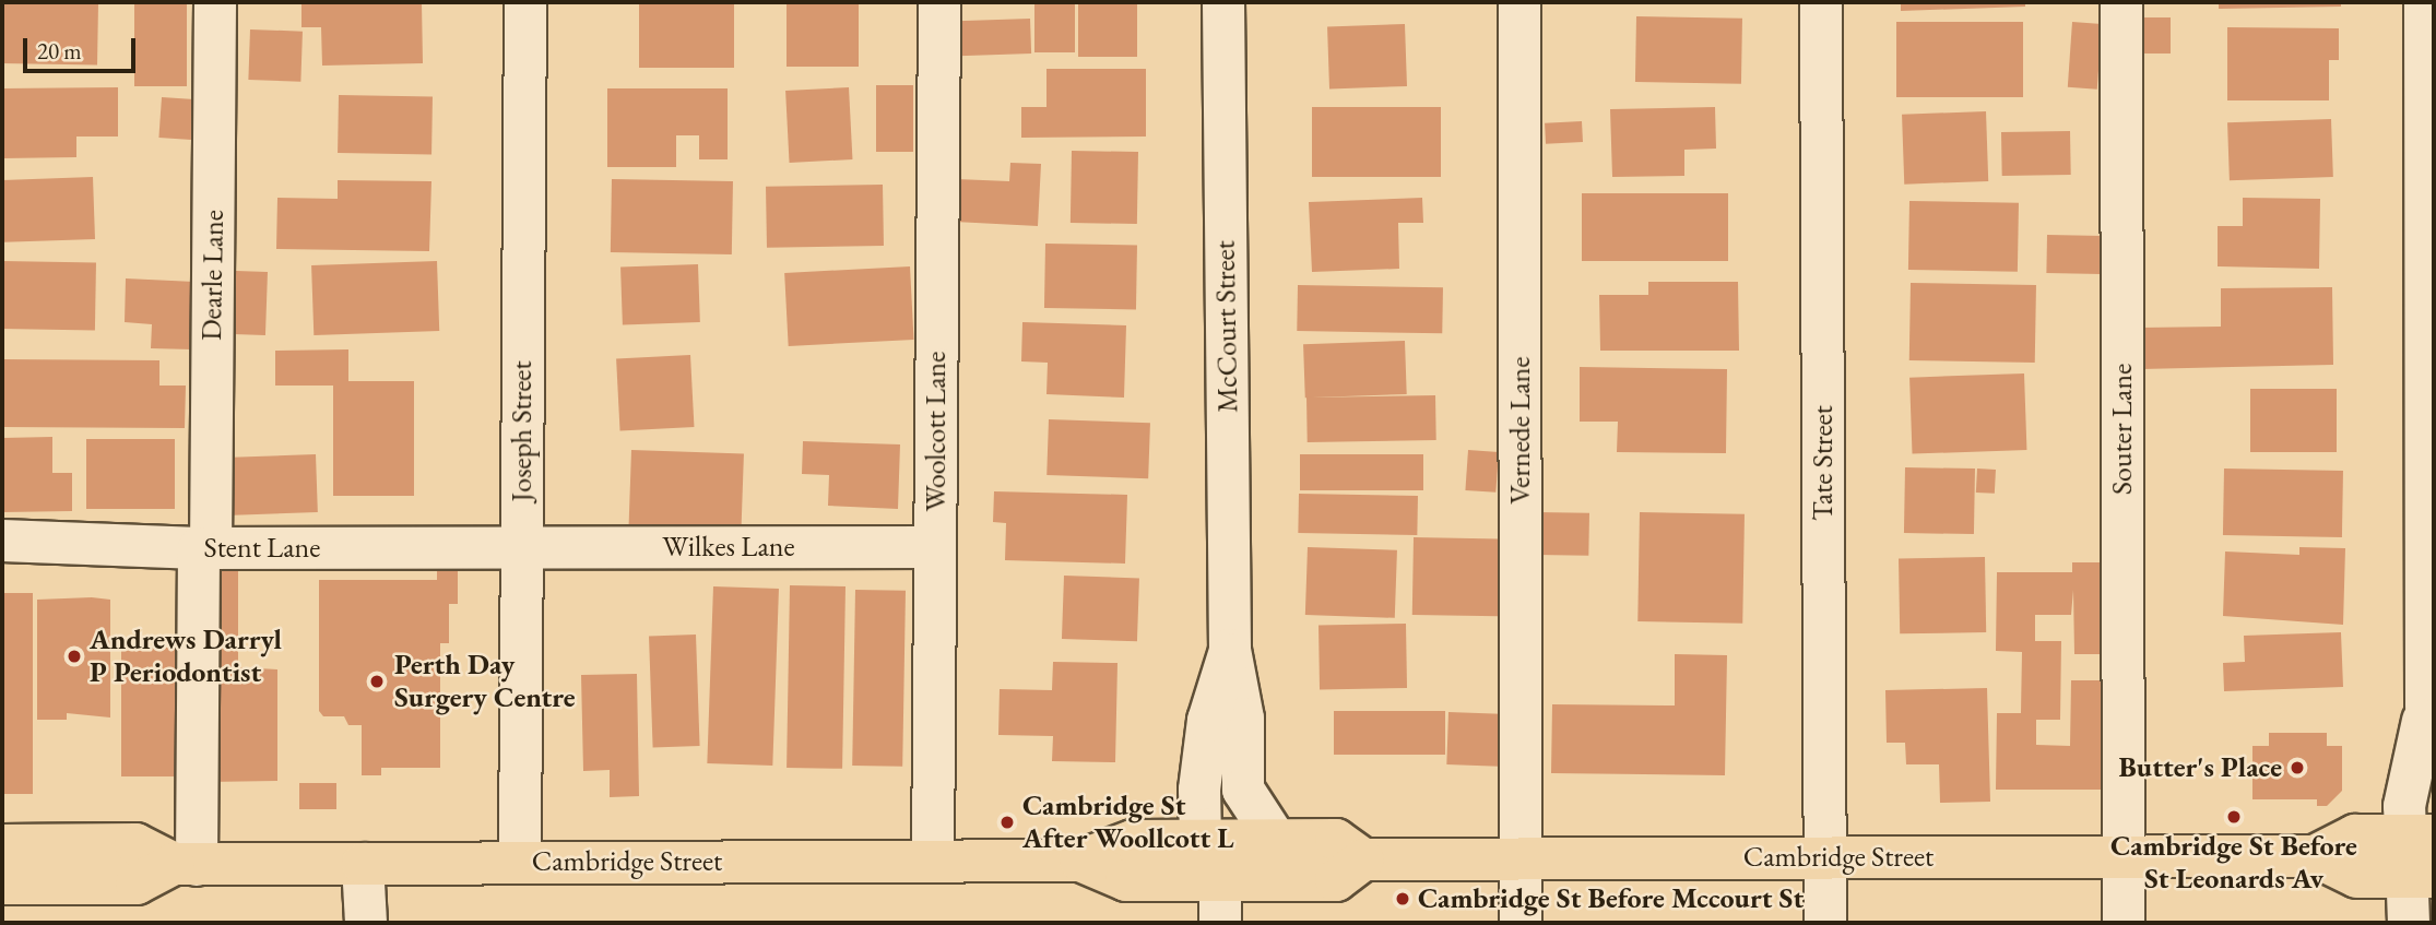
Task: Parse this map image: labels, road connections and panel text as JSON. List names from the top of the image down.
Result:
{
  "streets": {
    "main road": ["Cambridge Street"],
    "street": [
      "Dearle Lane",
      "McCourt Street",
      "Souter Lane",
      "Vernede Lane",
      "Joseph Street",
      "Woolcott Lane",
      "Tate Street",
      "Wilkes Lane",
      "Stent Lane"
    ]
  },
  "crossings": [
    ["Dearle Lane", "Stent Lane"],
    ["Dearle Lane", "Cambridge Street"],
    ["McCourt Street", "Cambridge Street"],
    ["Souter Lane", "Cambridge Street"],
    ["Vernede Lane", "Cambridge Street"],
    ["Joseph Street", "Wilkes Lane"],
    ["Joseph Street", "Stent Lane"],
    ["Joseph Street", "Cambridge Street"],
    ["Woolcott Lane", "Wilkes Lane"],
    ["Woolcott Lane", "Cambridge Street"],
    ["Tate Street", "Cambridge Street"],
    ["Wilkes Lane", "Stent Lane"]
  ],
  "places": [
    "Andrews Darryl P Periodontist",
    "Perth Day Surgery Centre",
    "Butter's Place",
    "Cambridge St Before St Leonards Av",
    "Cambridge St After Woollcott L",
    "Cambridge St Before Mccourt St"
  ],
  "scale_bar": "20 m"
}
